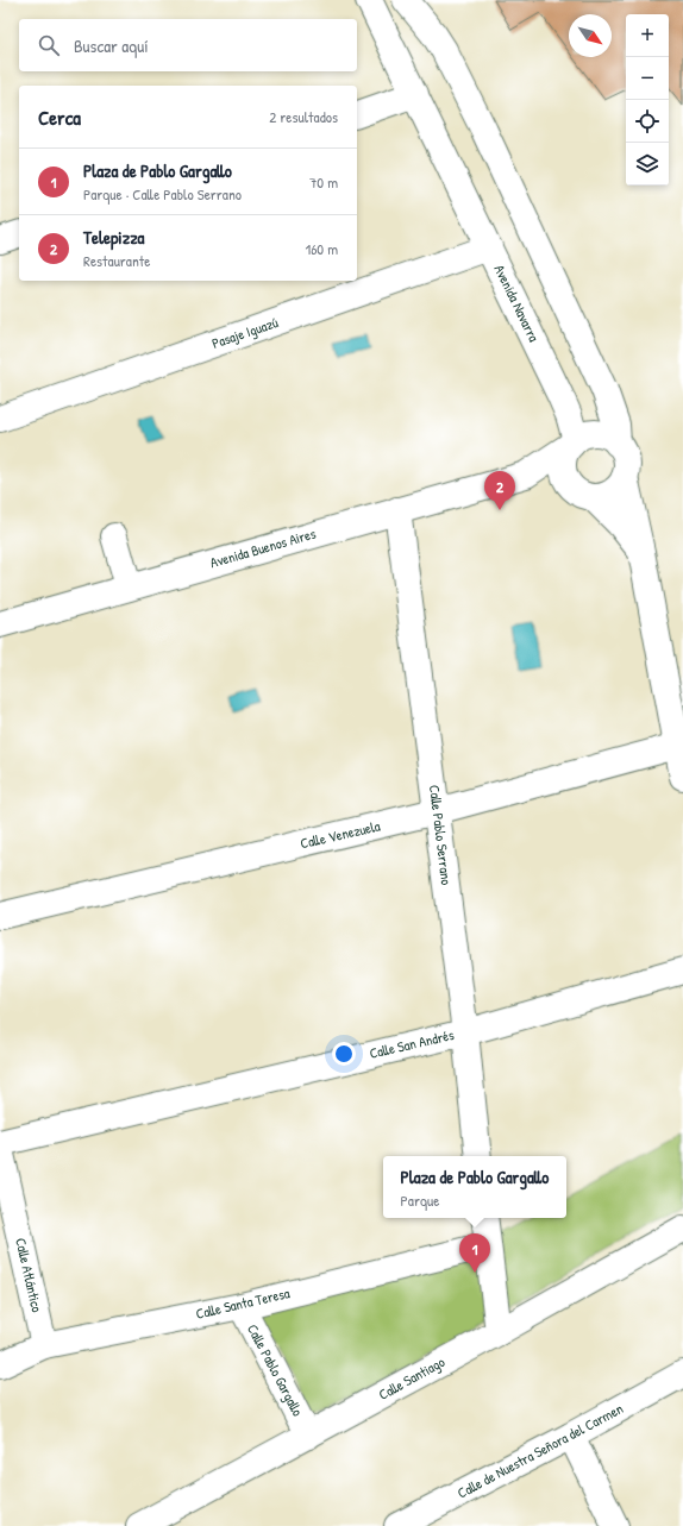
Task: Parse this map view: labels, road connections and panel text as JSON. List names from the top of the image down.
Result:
{
  "streets": {
    "street": [
      "Avenida Navarra",
      "Pasaje Iguazú",
      "Avenida Buenos Aires",
      "Calle Venezuela",
      "Calle Pablo Serrano",
      "Calle San Andrés",
      "Calle Atlántico",
      "Calle Santa Teresa",
      "Calle Pablo Gargallo",
      "Calle Santiago",
      "Calle de Nuestra Señora del Carmen"
    ]
  },
  "crossings": [
    ["Avenida Navarra", "Pasaje Iguazú"],
    ["Avenida Navarra", "Avenida Buenos Aires"],
    ["Avenida Buenos Aires", "Calle Pablo Serrano"],
    ["Calle Venezuela", "Calle Pablo Serrano"],
    ["Calle Pablo Serrano", "Calle San Andrés"],
    ["Calle Atlántico", "Calle Santa Teresa"],
    ["Calle Santa Teresa", "Calle Pablo Gargallo"],
    ["Calle Pablo Gargallo", "Calle Santiago"]
  ],
  "north": "bottom right",
  "page": {
    "map_buttons": ["+", "−"],
    "search": "Buscar aquí",
    "heading": ["Cerca", "2 resultados"],
    "list": [
      {
        "mark": "1",
        "name": "Plaza de Pablo Gargallo",
        "note": "Parque · Calle Pablo Serrano",
        "value": "70 m"
      },
      {
        "mark": "2",
        "name": "Telepizza",
        "note": "Restaurante",
        "value": "160 m"
      }
    ],
    "pins": ["2", "1"],
    "popup": ["Plaza de Pablo Gargallo", "Parque"]
  }
}
